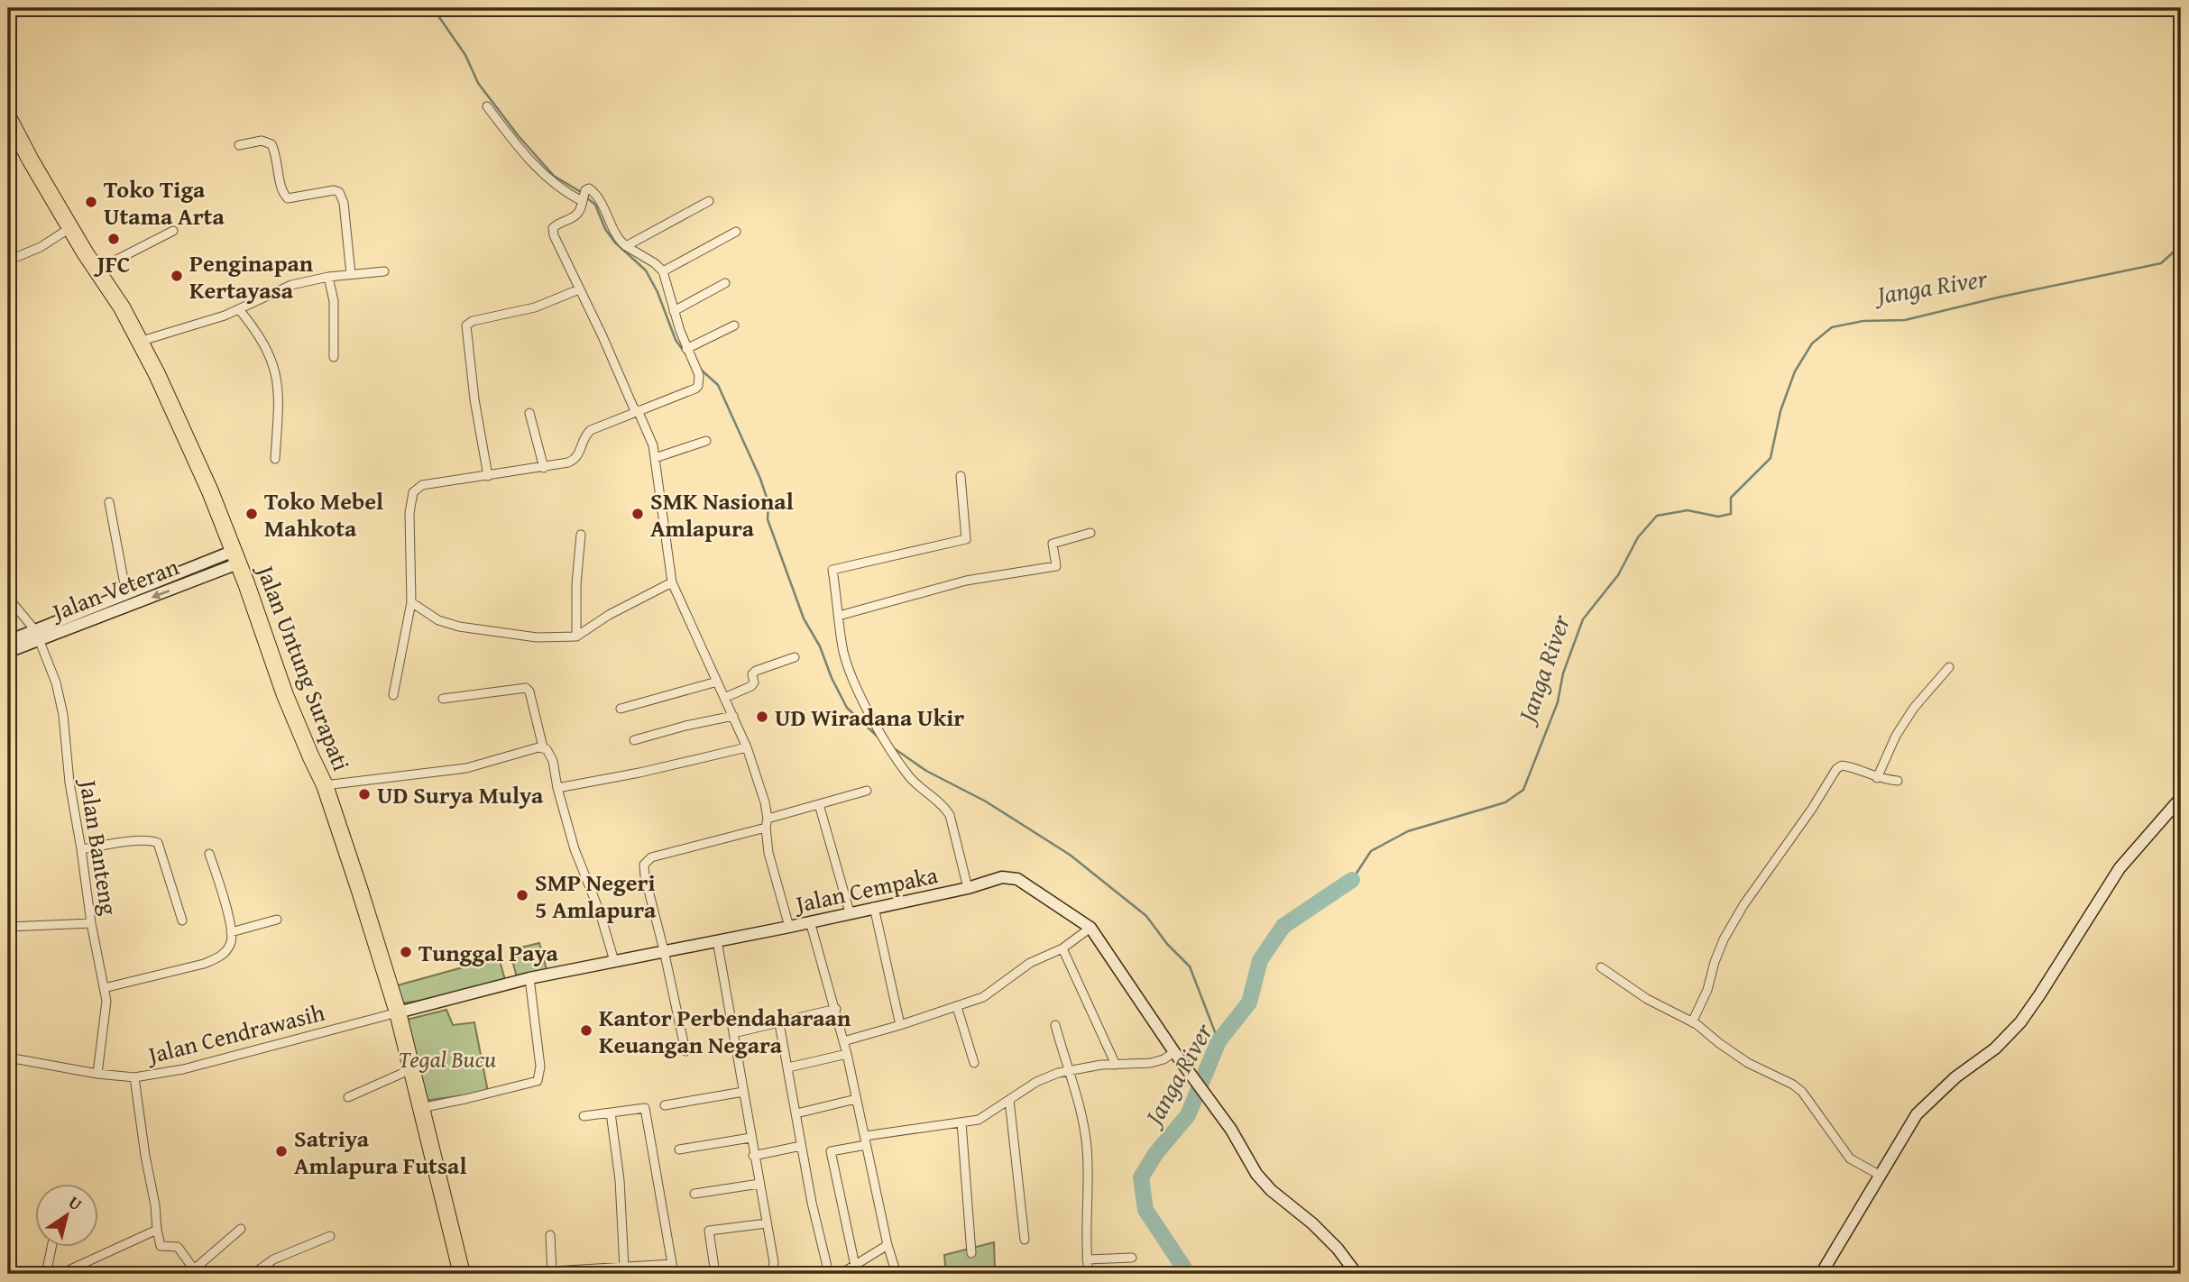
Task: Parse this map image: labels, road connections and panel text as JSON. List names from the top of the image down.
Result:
{
  "streets": {
    "highway": ["Jalan Untung Surapati"],
    "street": [
      "Jalan Veteran",
      "Jalan Banteng",
      "Jalan Cempaka",
      "Jalan Cendrawasih"
    ]
  },
  "crossings": [
    ["Jalan Veteran", "Jalan Untung Surapati"],
    ["Jalan Veteran", "Jalan Banteng"],
    ["Jalan Untung Surapati", "Jalan Cempaka"],
    ["Jalan Untung Surapati", "Jalan Cendrawasih"],
    ["Jalan Banteng", "Jalan Cendrawasih"],
    ["Jalan Cempaka", "Jalan Cendrawasih"]
  ],
  "water": ["Janga River"],
  "parks": ["Tegal Bucu"],
  "places": [
    "Toko Tiga Utama Arta",
    "JFC",
    "Penginapan Kertayasa",
    "Toko Mebel Mahkota",
    "SMK Nasional Amlapura",
    "UD Wiradana Ukir",
    "UD Surya Mulya",
    "SMP Negeri 5 Amlapura",
    "Tunggal Paya",
    "Kantor Perbendaharaan Keuangan Negara",
    "Satriya Amlapura Futsal"
  ],
  "north": "top right"
}
